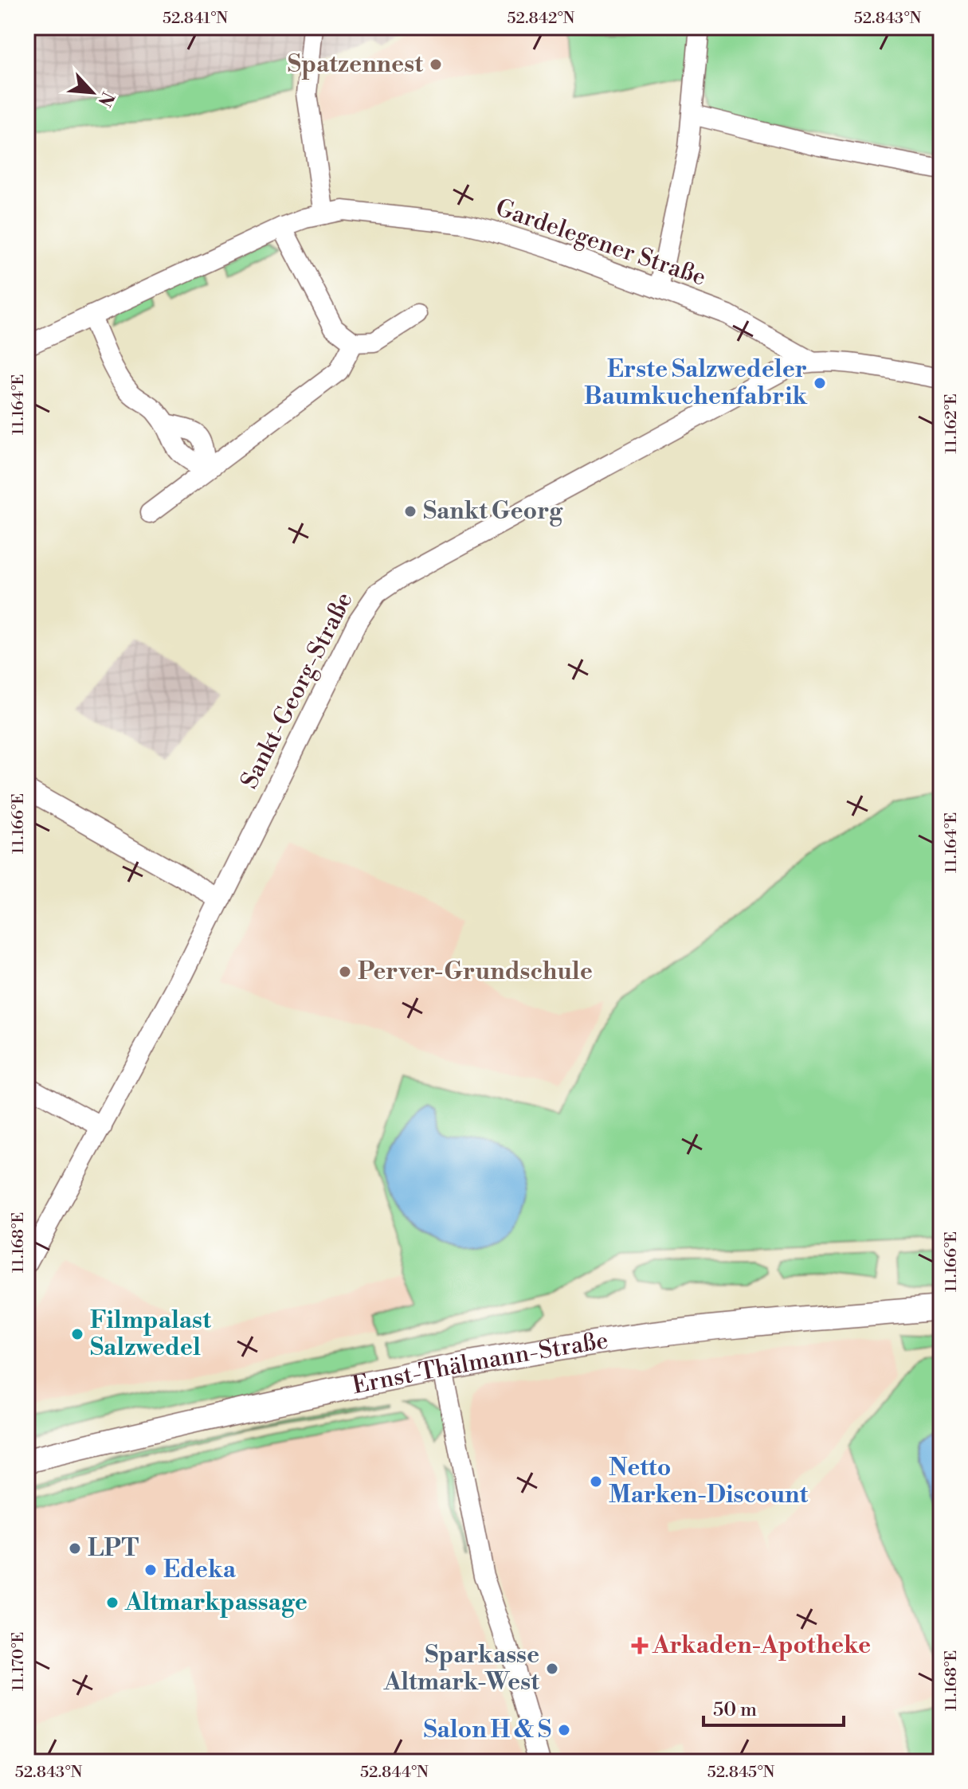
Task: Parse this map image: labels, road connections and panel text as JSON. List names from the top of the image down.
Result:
{
  "streets": {
    "main road": ["Ernst-Thälmann-Straße"],
    "street": ["Gardelegener Straße", "Sankt-Georg-Straße"]
  },
  "crossings": [
    ["Gardelegener Straße", "Sankt-Georg-Straße"]
  ],
  "places": {
    "other": [
      "Spatzennest",
      "Erste Salzwedeler Baumkuchenfabrik",
      "Sankt Georg",
      "Perver-Grundschule",
      "Filmpalast Salzwedel",
      "Netto Marken-Discount",
      "LPT",
      "Edeka",
      "Altmarkpassage",
      "Sparkasse Altmark-West",
      "Salon H & S"
    ],
    "health": ["Arkaden-Apotheke"]
  },
  "scale_bar": "50 m",
  "north": "bottom right",
  "coordinates": [
    "52.841°N",
    "52.842°N",
    "52.843°N",
    "11.164°E",
    "11.162°E",
    "11.166°E",
    "11.168°E",
    "11.170°E",
    "52.844°N",
    "52.845°N"
  ]
}
